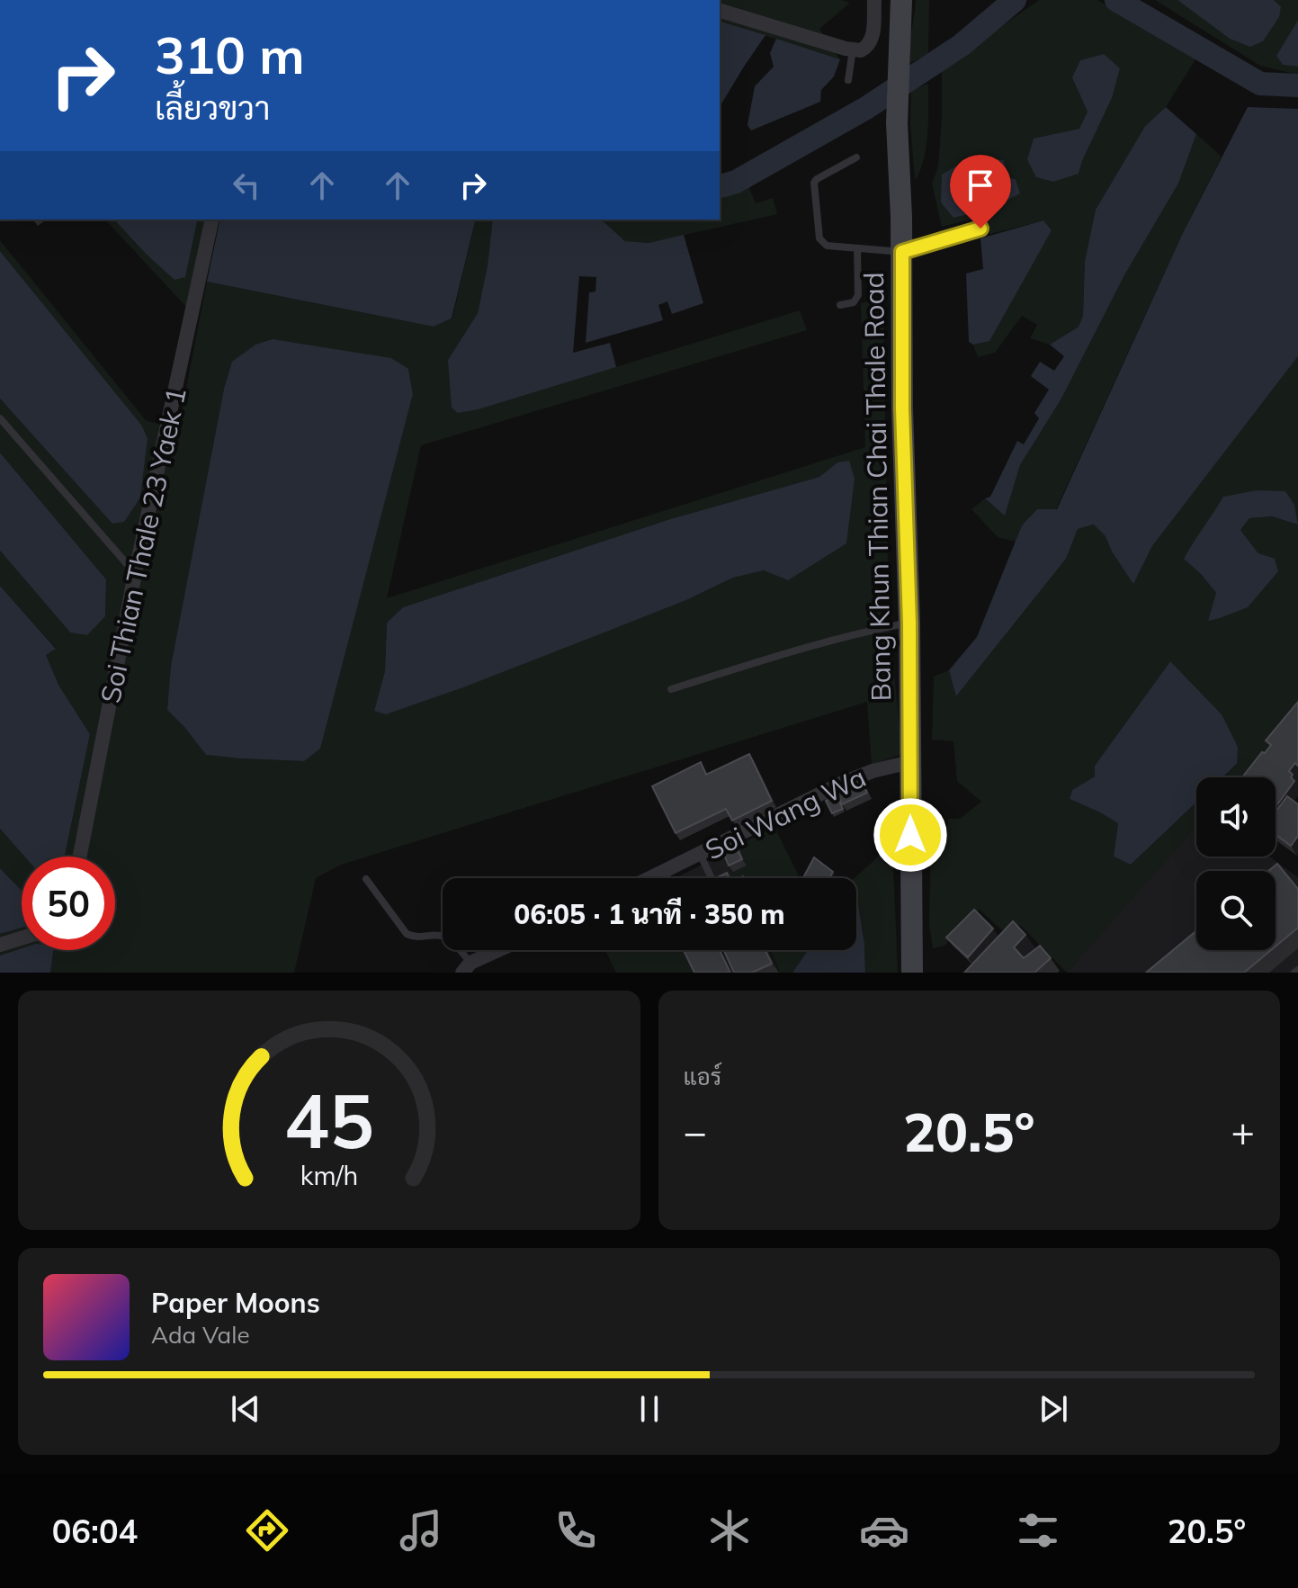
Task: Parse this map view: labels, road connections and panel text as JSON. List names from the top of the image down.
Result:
{
  "streets": {
    "main road": ["Bang Khun Thian Chai Thale Road"],
    "street": ["Soi Thian Thale 23 Yaek 1", "Soi Wang Wa"]
  },
  "crossings": [
    ["Bang Khun Thian Chai Thale Road", "Soi Wang Wa"]
  ],
  "page": {
    "turn": ["310 m", "เลี้ยวขวา"],
    "limit": "50",
    "trip": "06:05 · 1 นาที · 350 m",
    "tile": "แอร์",
    "heat": ["−", "20.5°", "+"],
    "song": ["Paper Moons", "Ada Vale"],
    "tabs": ["06:04", "20.5°"],
    "gauge": ["45", "km/h"]
  }
}
